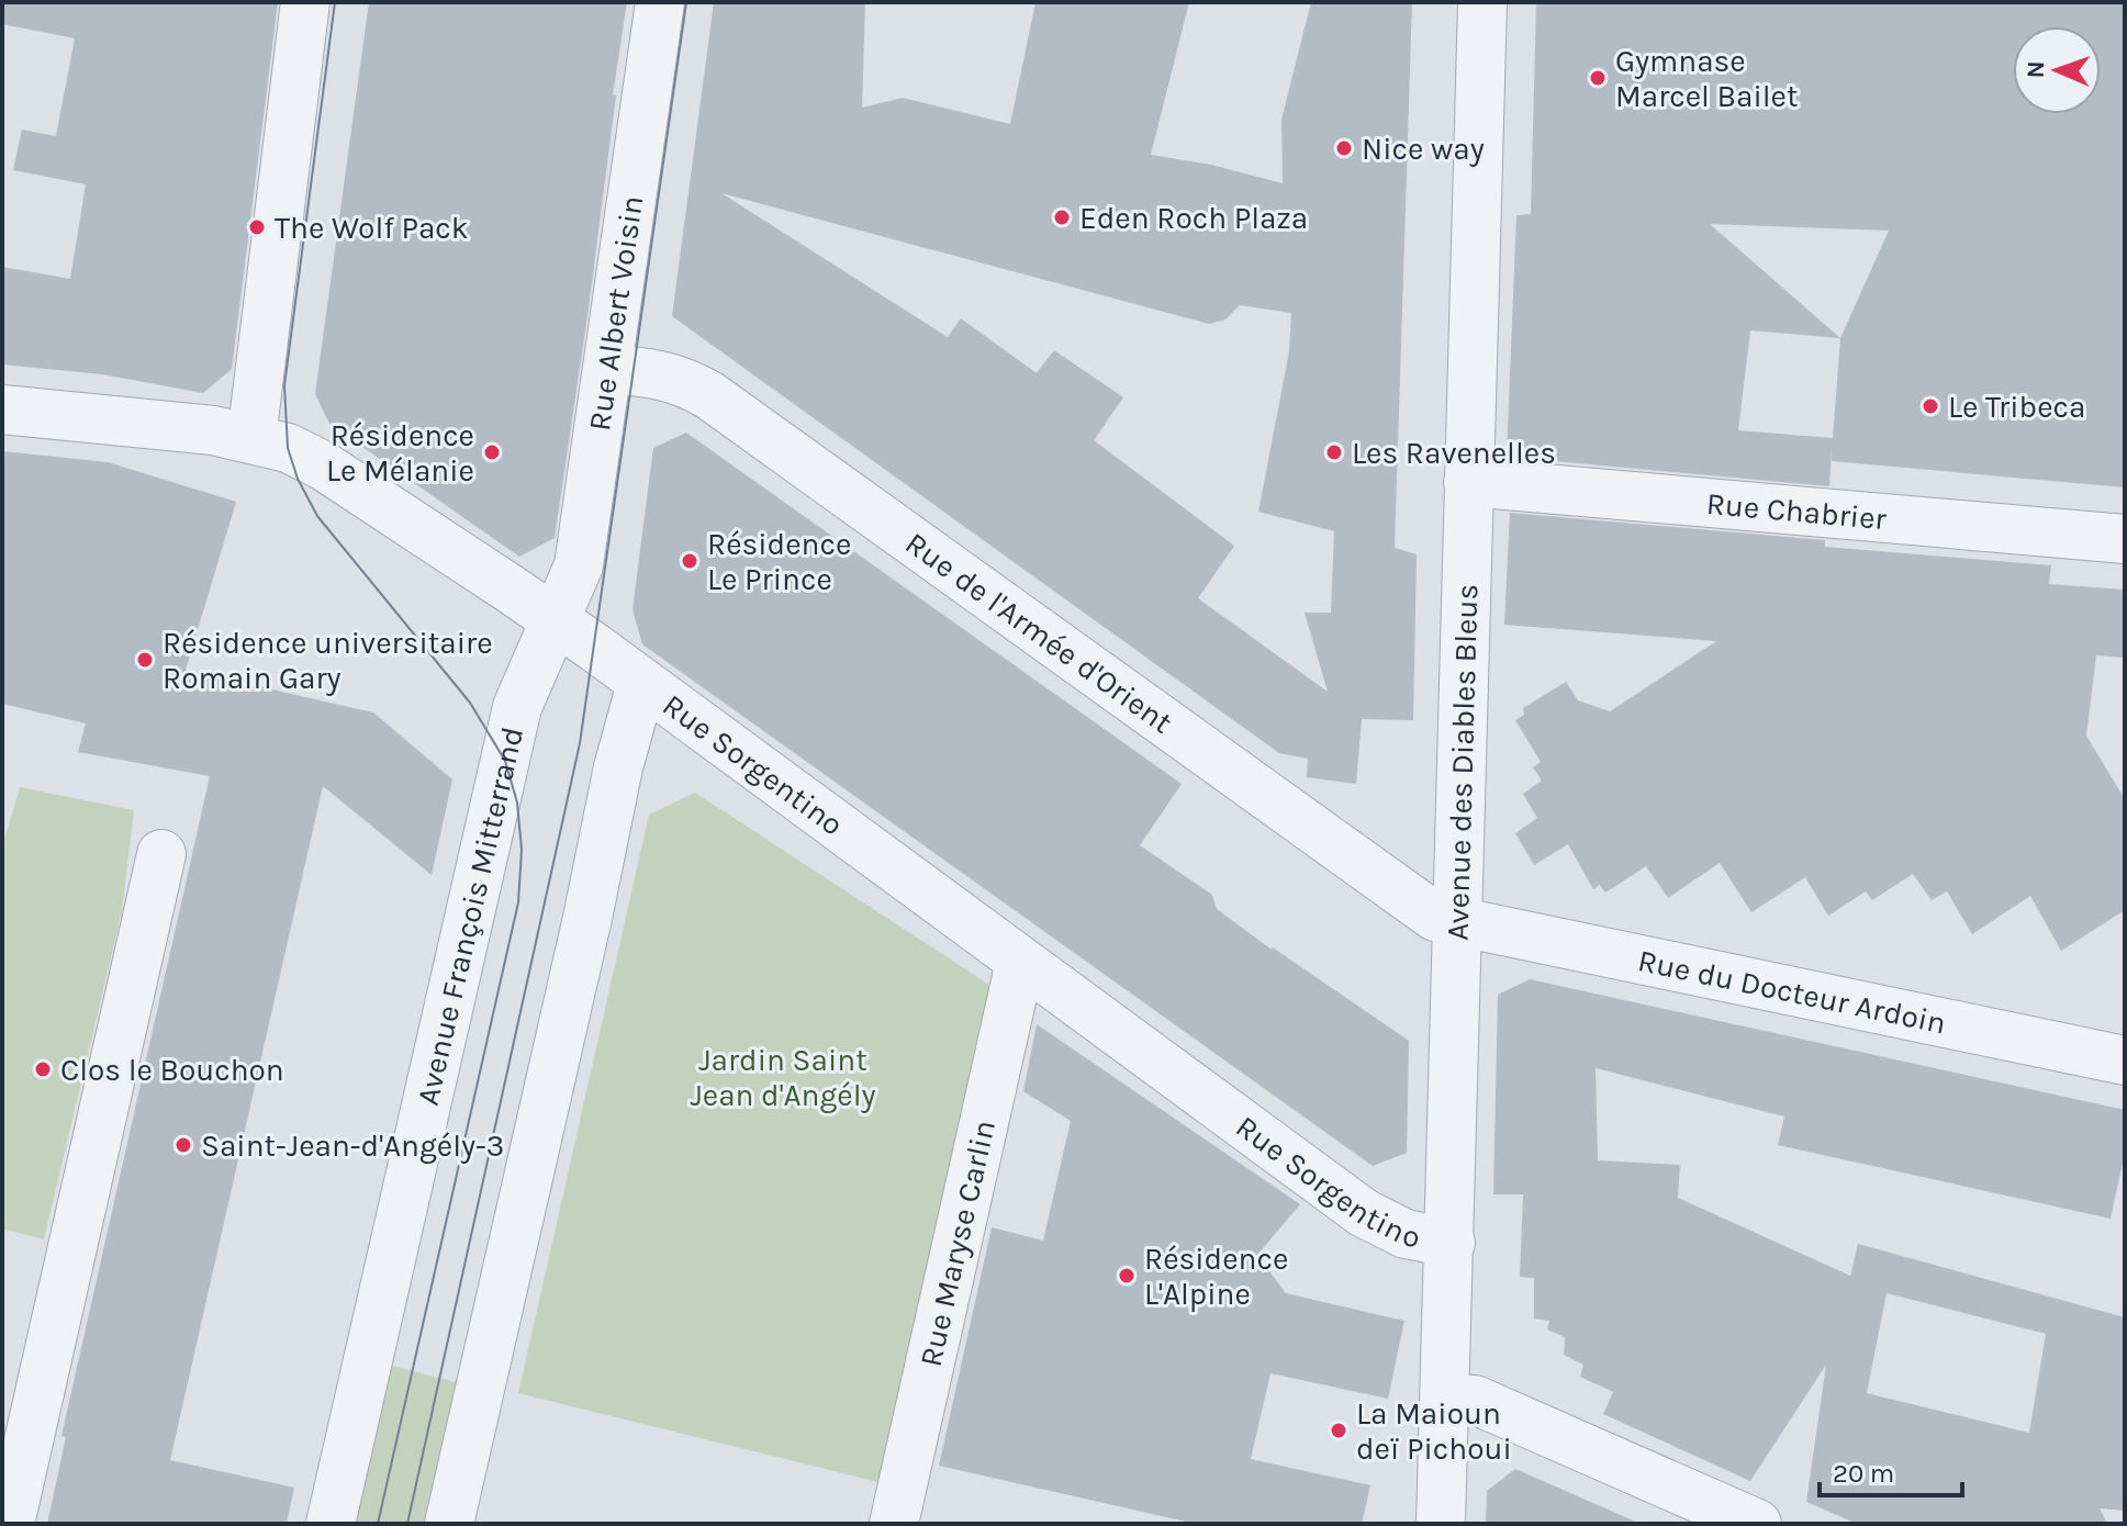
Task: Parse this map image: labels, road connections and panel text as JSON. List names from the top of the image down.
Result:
{
  "streets": {
    "street": [
      "Rue Albert Voisin",
      "Rue Chabrier",
      "Rue de l'Armée d'Orient",
      "Avenue des Diables Bleus",
      "Rue Sorgentino",
      "Avenue François Mitterrand",
      "Rue du Docteur Ardoin",
      "Rue Maryse Carlin"
    ]
  },
  "crossings": [
    ["Rue Albert Voisin", "Rue de l'Armée d'Orient"],
    ["Rue Albert Voisin", "Rue Sorgentino"],
    ["Rue Albert Voisin", "Avenue François Mitterrand"],
    ["Rue Chabrier", "Avenue des Diables Bleus"],
    ["Rue de l'Armée d'Orient", "Avenue des Diables Bleus"],
    ["Rue de l'Armée d'Orient", "Rue du Docteur Ardoin"],
    ["Avenue des Diables Bleus", "Rue Sorgentino"],
    ["Avenue des Diables Bleus", "Rue du Docteur Ardoin"],
    ["Rue Sorgentino", "Avenue François Mitterrand"],
    ["Rue Sorgentino", "Rue Maryse Carlin"]
  ],
  "parks": ["Jardin Saint Jean d'Angély"],
  "places": [
    "Gymnase Marcel Bailet",
    "Nice way",
    "Eden Roch Plaza",
    "The Wolf Pack",
    "Le Tribeca",
    "Résidence Le Mélanie",
    "Les Ravenelles",
    "Résidence Le Prince",
    "Résidence universitaire Romain Gary",
    "Clos le Bouchon",
    "Saint-Jean-d'Angély-3",
    "Résidence L'Alpine",
    "La Maioun deï Pichoui"
  ],
  "scale_bar": "20 m",
  "north": "left"
}
